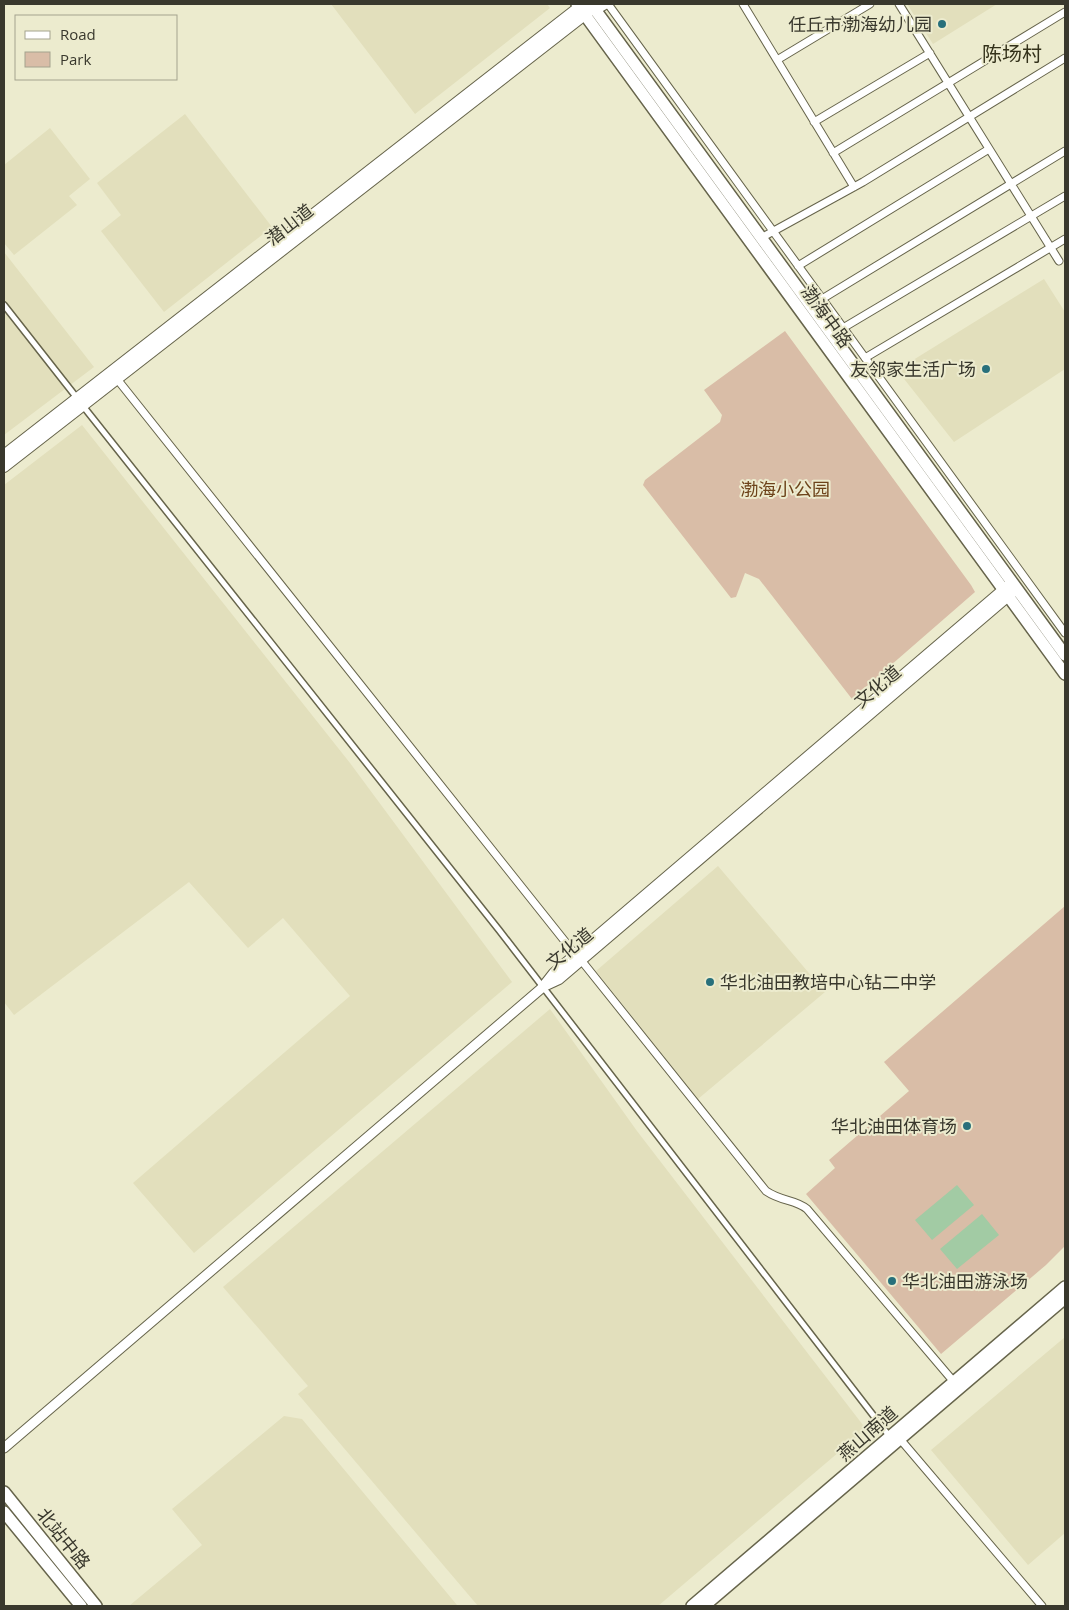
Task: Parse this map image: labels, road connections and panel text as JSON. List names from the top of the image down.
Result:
{
  "streets": {
    "main road": [
      "潜山道",
      "渤海中路",
      "文化道",
      "燕山南道",
      "北站中路"
    ]
  },
  "crossings": [
    ["潜山道", "渤海中路"],
    ["渤海中路", "文化道"]
  ],
  "districts": ["陈场村"],
  "parks": ["渤海小公园"],
  "places": [
    "任丘市渤海幼儿园",
    "友邻家生活广场",
    "华北油田教培中心钻二中学",
    "华北油田体育场",
    "华北油田游泳场"
  ],
  "legend": ["Road", "Park"]
}
